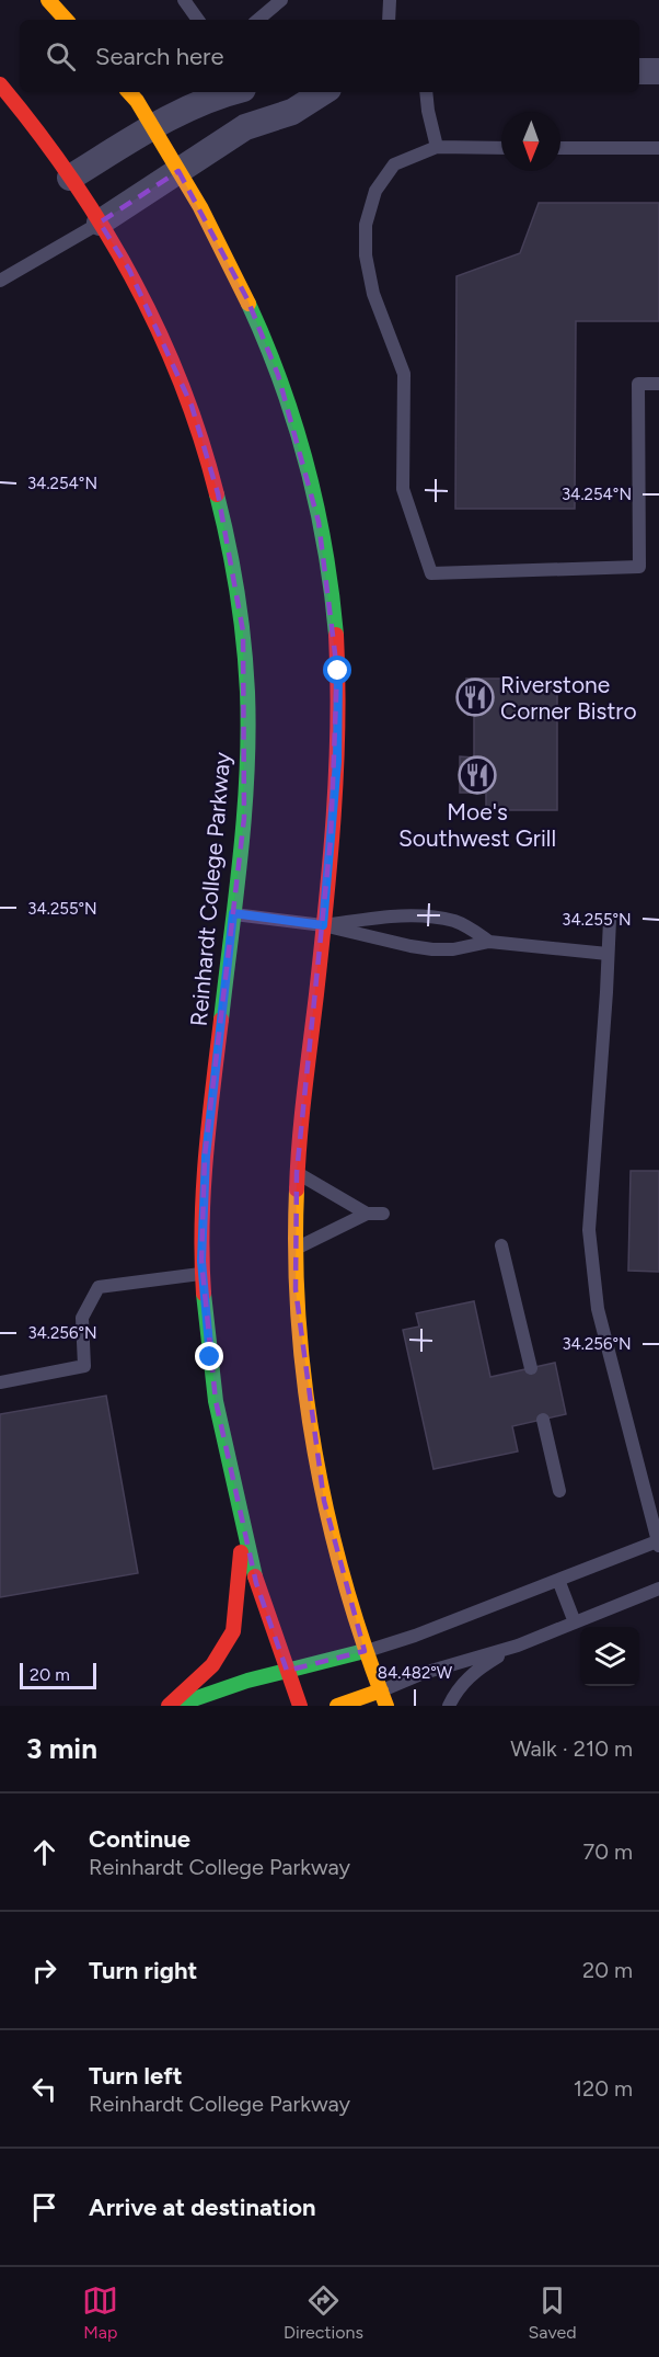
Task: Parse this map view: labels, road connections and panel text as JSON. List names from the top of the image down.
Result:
{
  "streets": {
    "street": ["Reinhardt College Parkway"]
  },
  "places": {
    "restaurant": ["Riverstone Corner Bistro", "Moe's Southwest Grill"]
  },
  "scale_bar": "20 m",
  "north": "bottom",
  "page": {
    "search": "Search here",
    "scale": "20 m",
    "heading": ["3 min", "Walk · 210 m"],
    "list": [
      ["Continue", "Reinhardt College Parkway", "70 m"],
      ["Turn right", "20 m"],
      ["Turn left", "Reinhardt College Parkway", "120 m"],
      "Arrive at destination"
    ],
    "nav": ["Map", "Directions", "Saved"]
  },
  "coordinates": [
    "34.254°N",
    "34.255°N",
    "34.256°N",
    "84.482°W"
  ]
}
